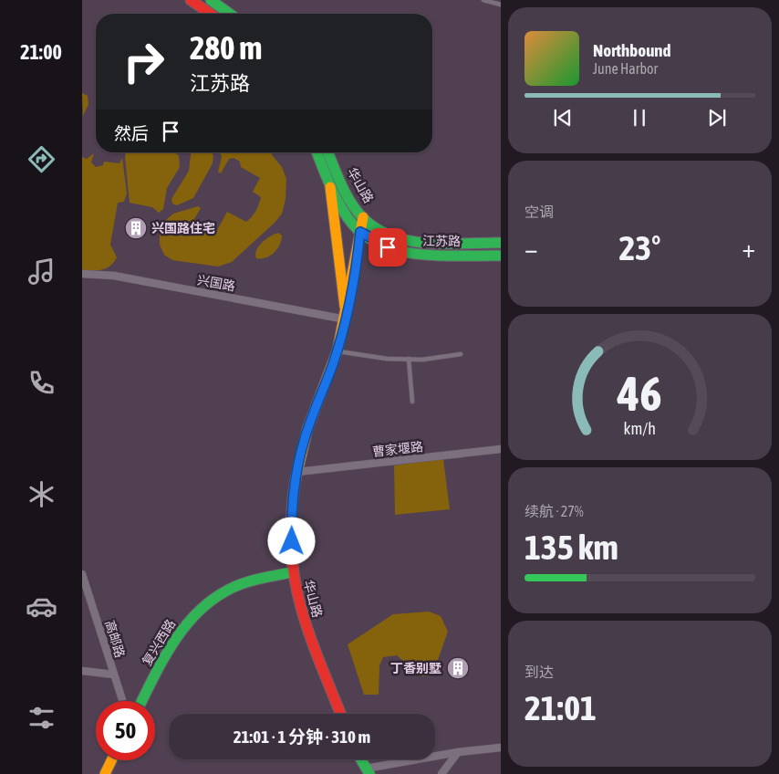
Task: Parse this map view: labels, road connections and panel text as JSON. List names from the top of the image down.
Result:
{
  "streets": {
    "main road": ["华山路", "江苏路", "复兴西路"],
    "street": ["兴国路", "曹家堰路", "高邮路"]
  },
  "crossings": [
    ["华山路", "江苏路"],
    ["华山路", "兴国路"],
    ["华山路", "曹家堰路"],
    ["华山路", "复兴西路"]
  ],
  "places": {
    "building": ["兴国路住宅", "丁香别墅"]
  },
  "page": {
    "tabs": "21:00",
    "turn": ["280 m", "江苏路"],
    "song": ["Northbound", "June Harbor"],
    "then": "然后",
    "tile": [
      "空调",
      ["续航 · 27%", "135 km"],
      ["到达", "21:01"]
    ],
    "heat": ["−", "23°", "+"],
    "limit": "50",
    "trip": "21:01 · 1 分钟 · 310 m",
    "gauge": ["46", "km/h"]
  }
}
